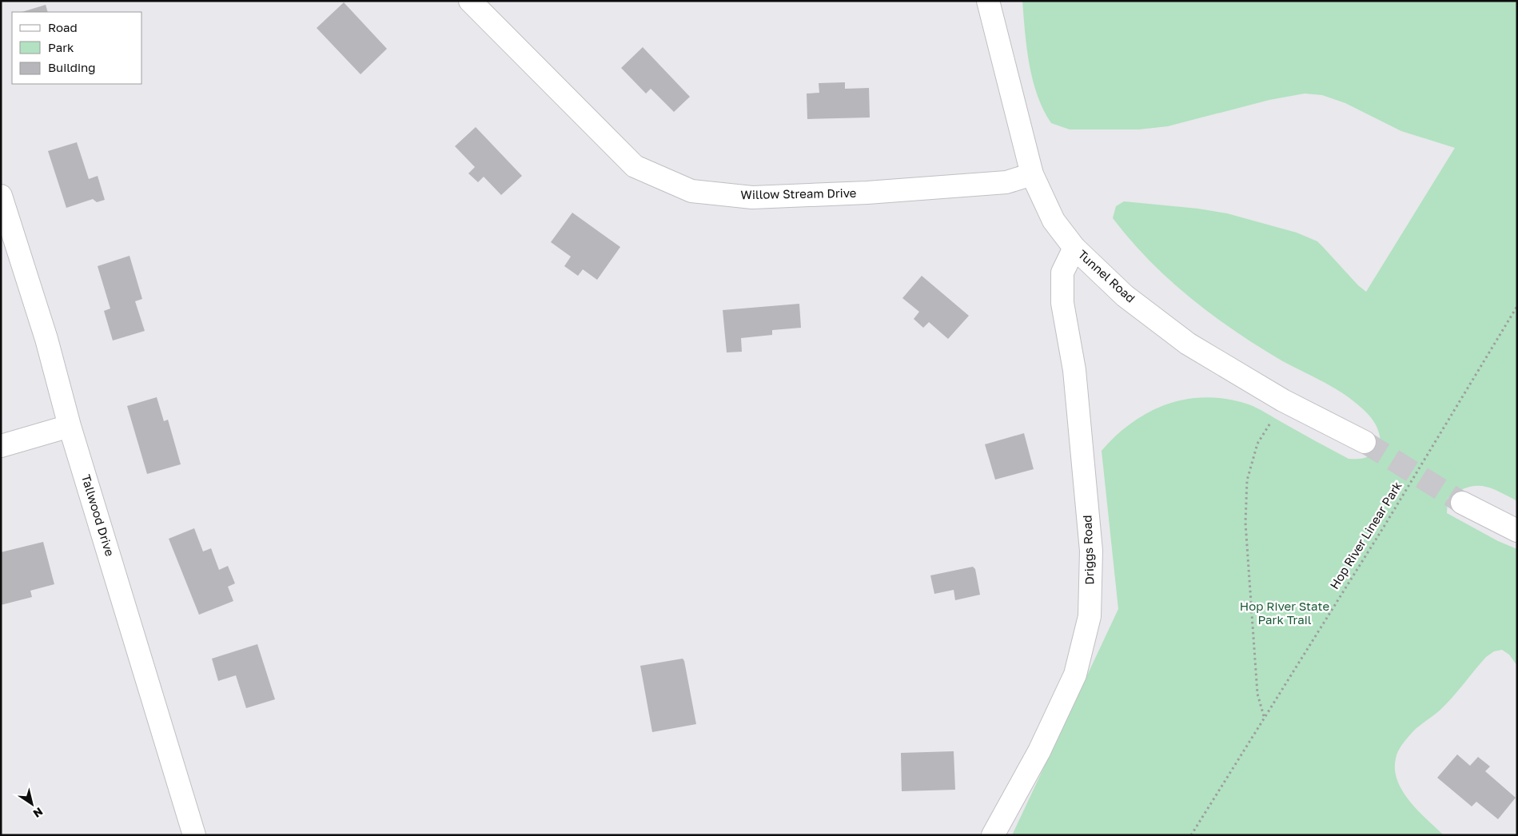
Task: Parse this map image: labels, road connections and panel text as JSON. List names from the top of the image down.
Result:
{
  "streets": {
    "street": [
      "Willow Stream Drive",
      "Tunnel Road",
      "Tallwood Drive",
      "Driggs Road"
    ],
    "path": ["Hop River Linear Park"]
  },
  "crossings": [
    ["Willow Stream Drive", "Tunnel Road"],
    ["Tunnel Road", "Driggs Road"]
  ],
  "parks": ["Hop River State Park Trail"],
  "legend": ["Road", "Park", "Building"],
  "north": "bottom right"
}
